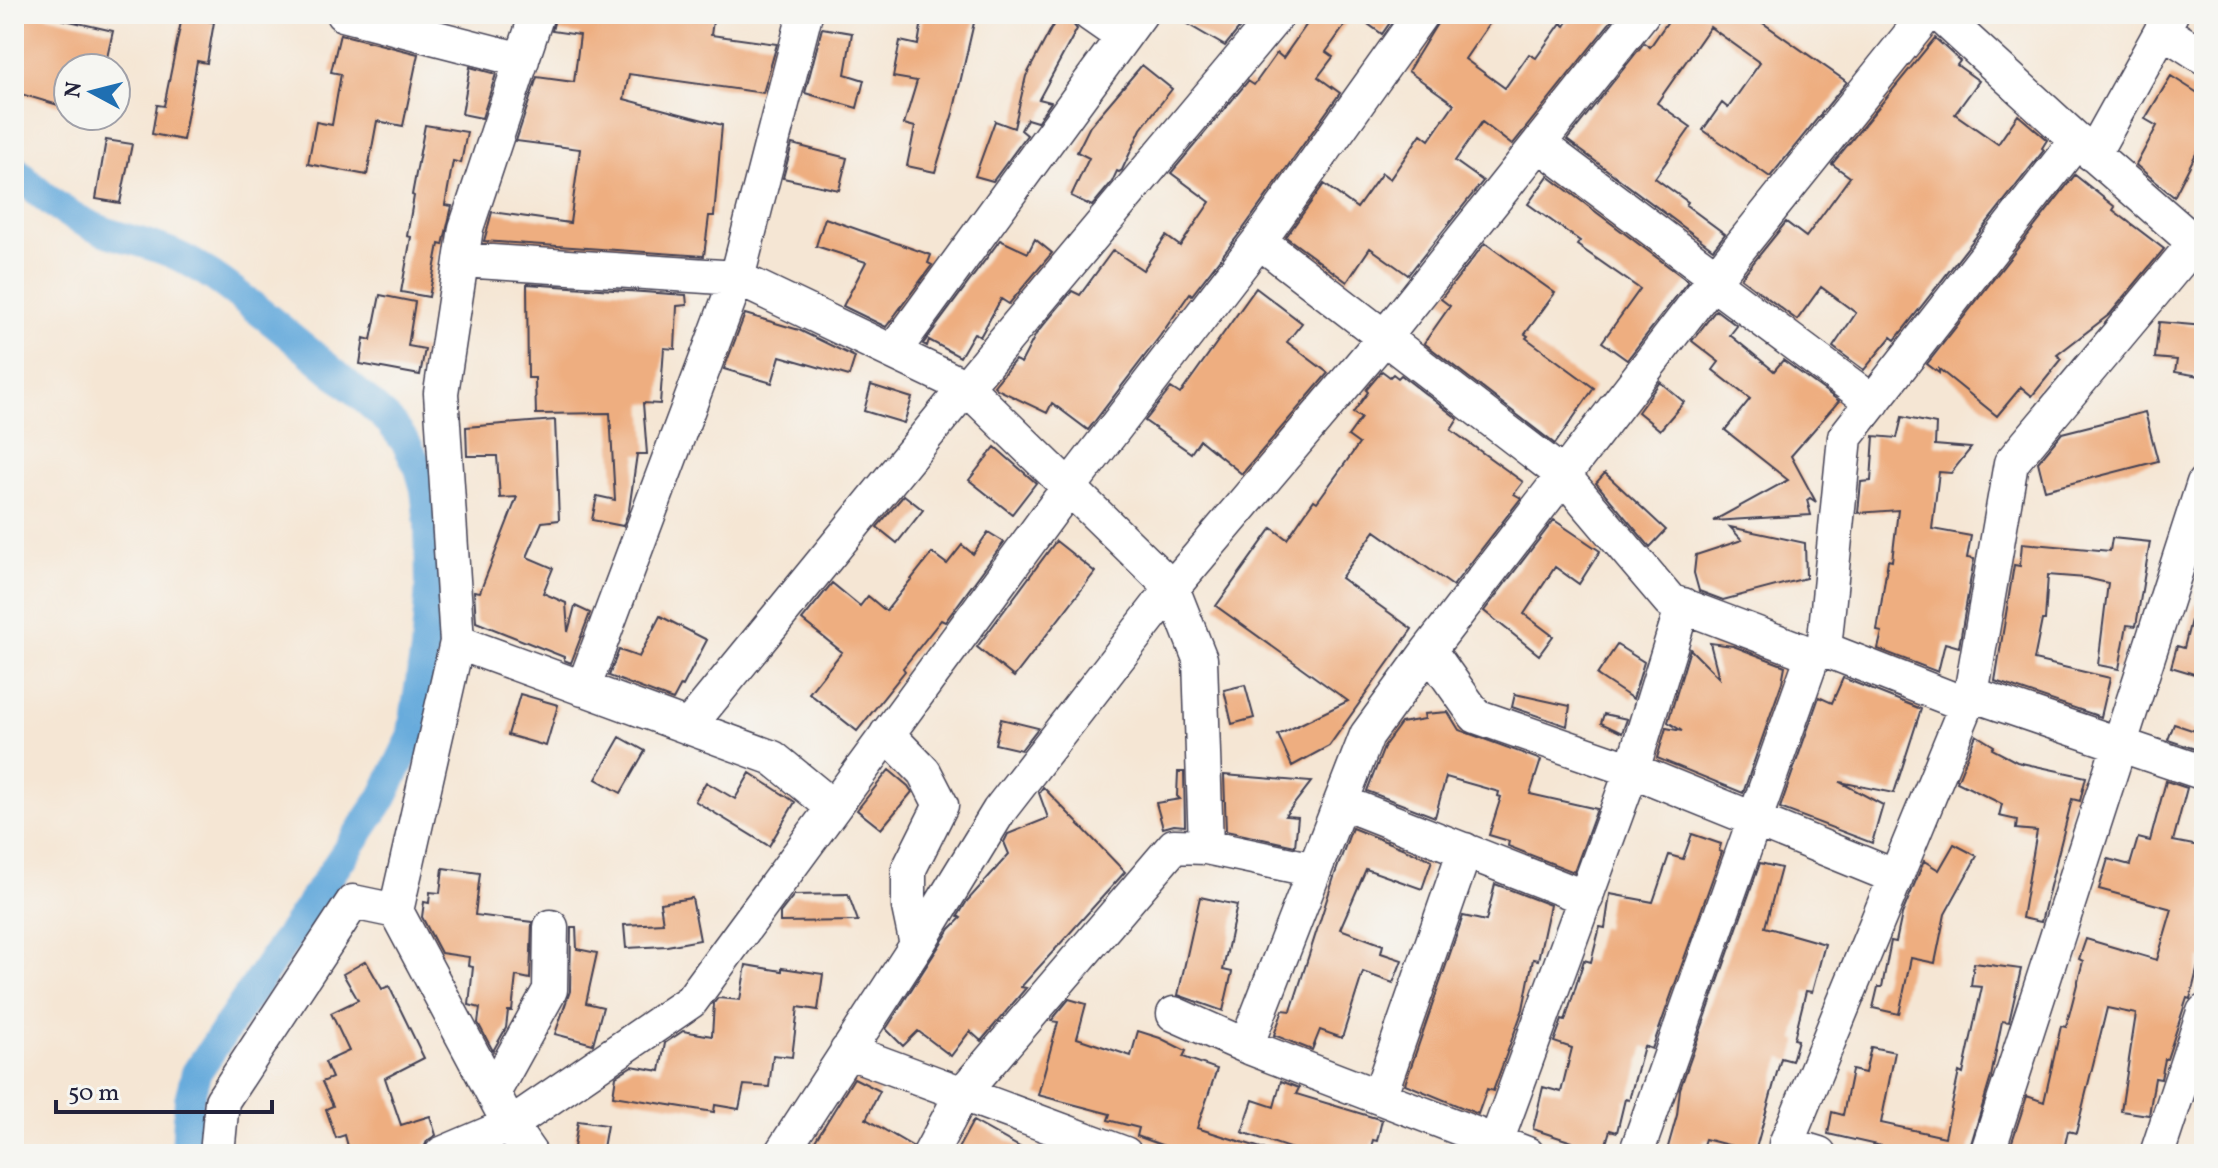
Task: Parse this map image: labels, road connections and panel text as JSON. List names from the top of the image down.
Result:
{
  "scale_bar": "50 m",
  "north": "left"
}
